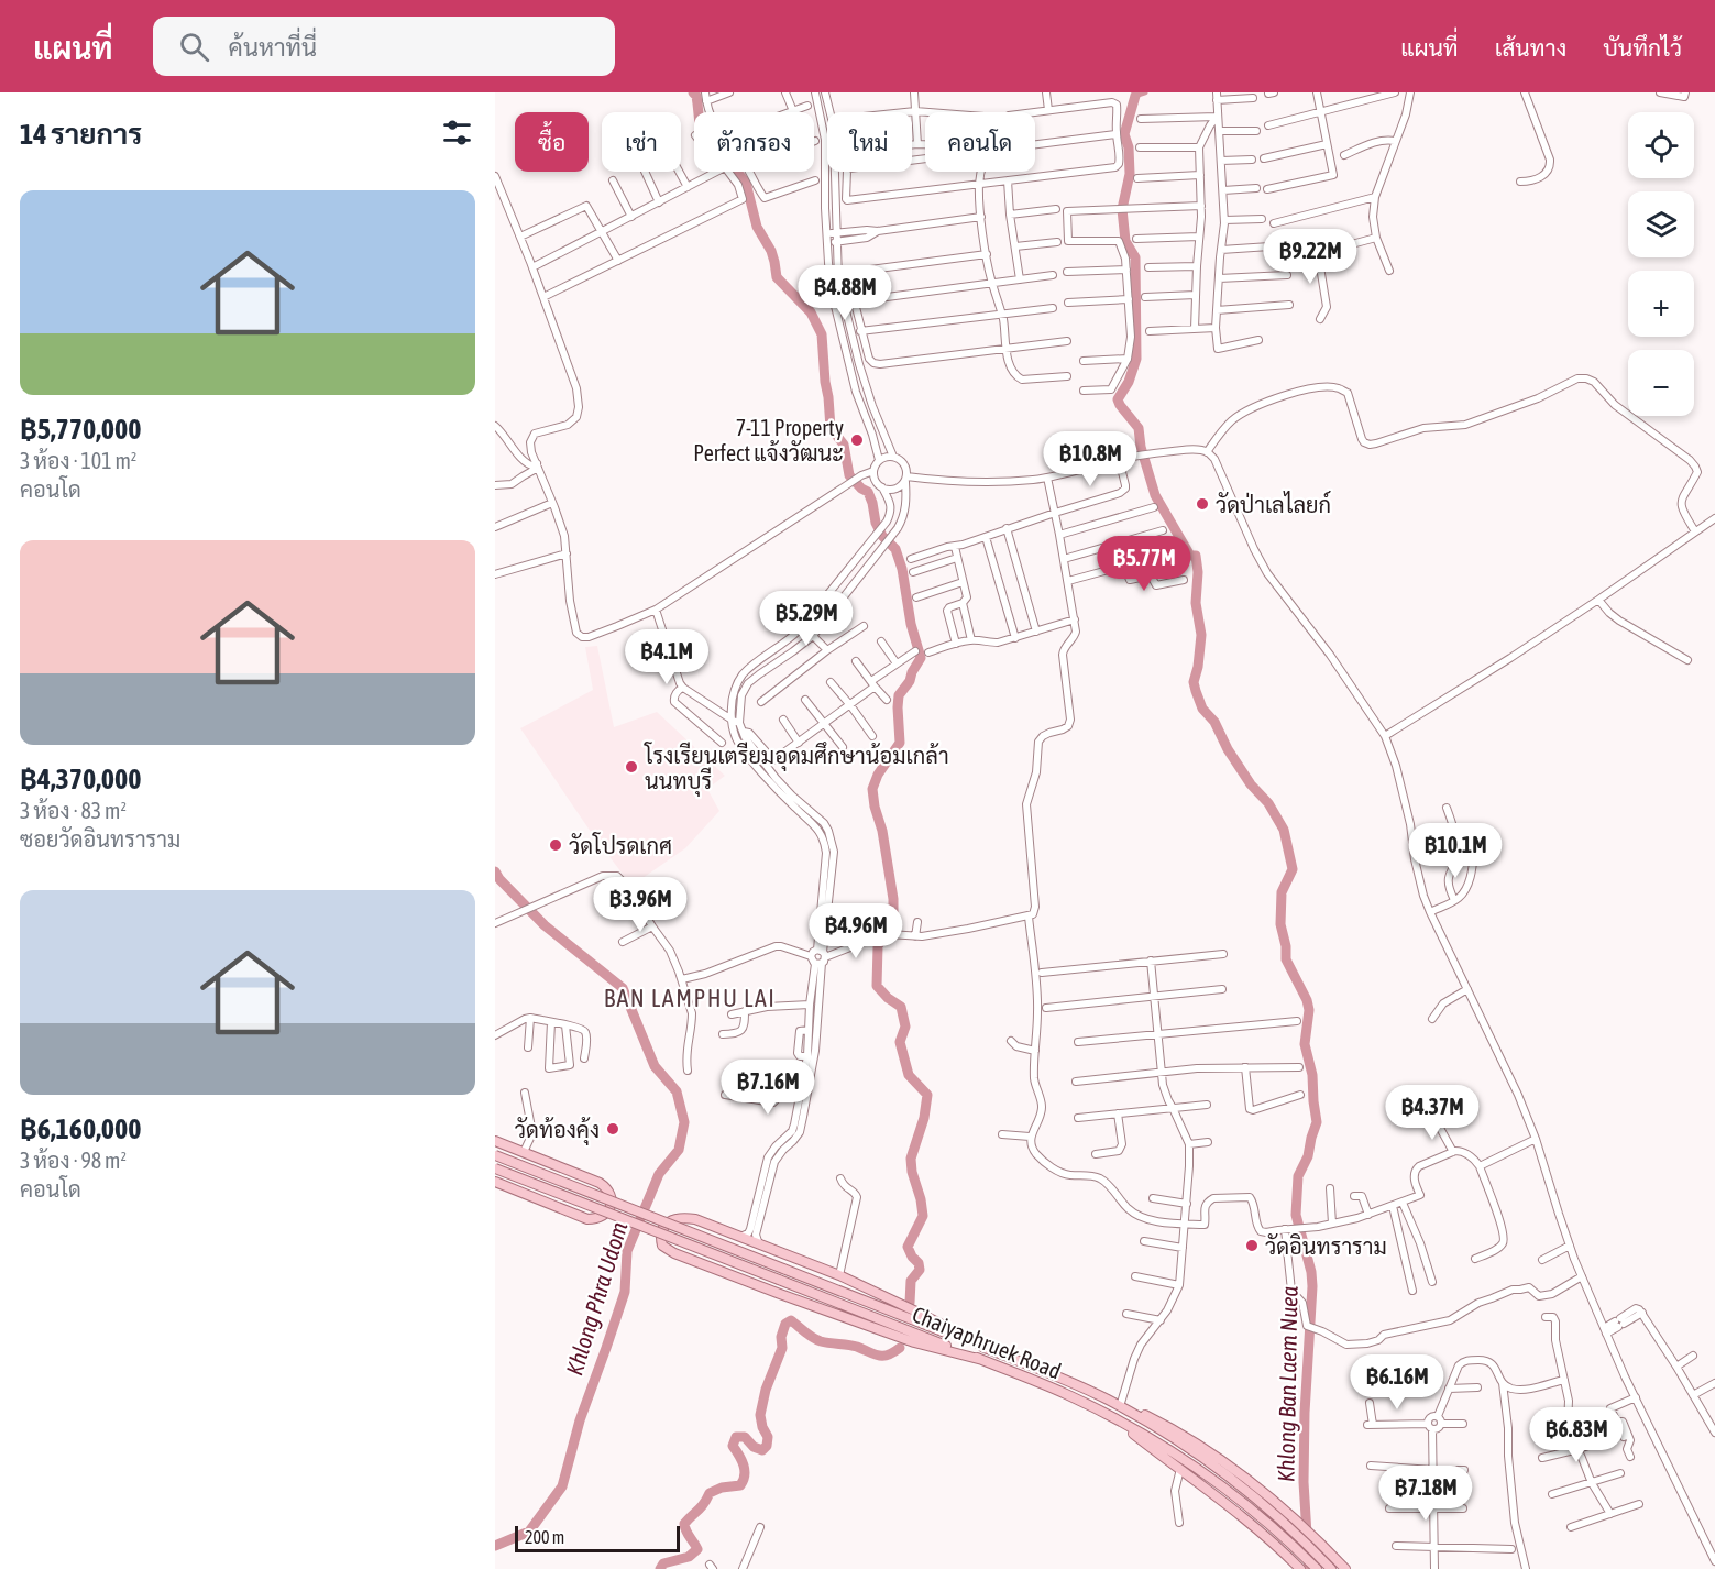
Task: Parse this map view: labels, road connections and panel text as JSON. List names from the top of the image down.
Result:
{
  "streets": {
    "main road": ["Chaiyaphruek Road"]
  },
  "districts": ["BAN LAMPHU LAI"],
  "water": ["Khlong Phra Udom", "Khlong Ban Laem Nuea"],
  "places": [
    "7-11 Property Perfect แจ้งวัฒนะ",
    "วัดป่าเลไลยก์",
    "โรงเรียนเตรียมอุดมศึกษาน้อมเกล้า นนทบุรี",
    "วัดโปรดเกศ",
    "วัดท้องคุ้ง",
    "วัดอินทราราม"
  ],
  "scale_bar": "200 m",
  "page": {
    "header": "แผนที่",
    "search": "ค้นหาที่นี่",
    "nav": ["แผนที่", "เส้นทาง", "บันทึกไว้"],
    "heading": "14 รายการ",
    "map_buttons": ["+", "−"],
    "chip": [
      "ซื้อ",
      "เช่า",
      "ตัวกรอง",
      "ใหม่",
      "คอนโด"
    ],
    "list": [
      {
        "name": "฿5,770,000",
        "note": "3 ห้อง · 101 m² · คอนโด"
      },
      {
        "name": "฿4,370,000",
        "note": "3 ห้อง · 83 m² · ซอยวัดอินทราราม"
      },
      {
        "name": "฿6,160,000",
        "note": "3 ห้อง · 98 m² · คอนโด"
      }
    ],
    "price": [
      "฿9.22M",
      "฿4.88M",
      "฿10.8M",
      "฿5.77M",
      "฿5.29M",
      "฿4.1M",
      "฿10.1M",
      "฿3.96M",
      "฿4.96M",
      "฿7.16M",
      "฿4.37M",
      "฿6.16M",
      "฿6.83M",
      "฿7.18M"
    ],
    "scale": "200 m"
  }
}
